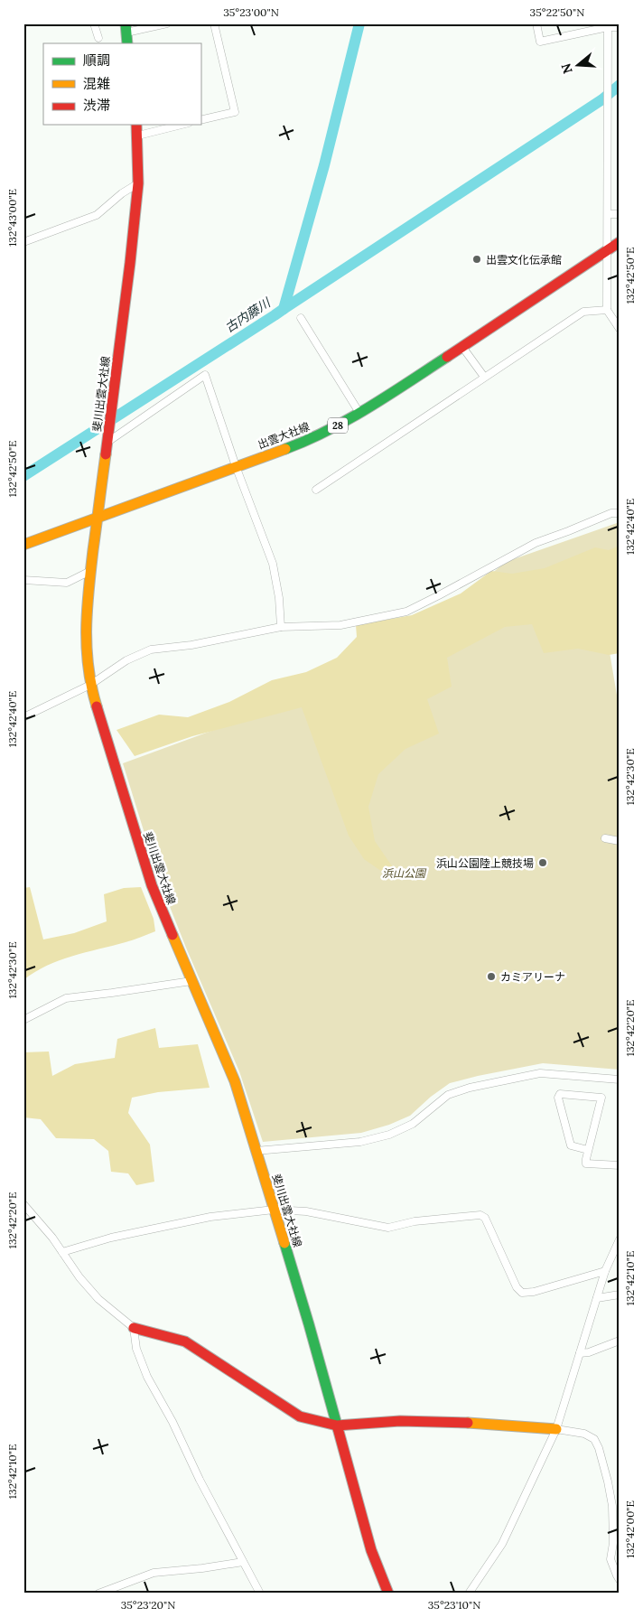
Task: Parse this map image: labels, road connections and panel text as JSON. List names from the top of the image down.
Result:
{
  "streets": {
    "main road": ["斐川出雲大社線", "28", "出雲大社線"]
  },
  "crossings": [
    ["斐川出雲大社線", "出雲大社線"]
  ],
  "water": ["古内藤川"],
  "parks": ["浜山公園"],
  "places": ["出雲文化伝承館", "浜山公園陸上競技場", "カミアリーナ"],
  "legend": ["順調", "混雑", "渋滞"],
  "north": "left",
  "coordinates": [
    "35°23'00\"N",
    "35°22'50\"N",
    "132°43'00\"E",
    "132°42'50\"E",
    "132°42'40\"E",
    "132°42'30\"E",
    "132°42'20\"E",
    "132°42'10\"E",
    "132°42'00\"E",
    "35°23'20\"N",
    "35°23'10\"N"
  ]
}
